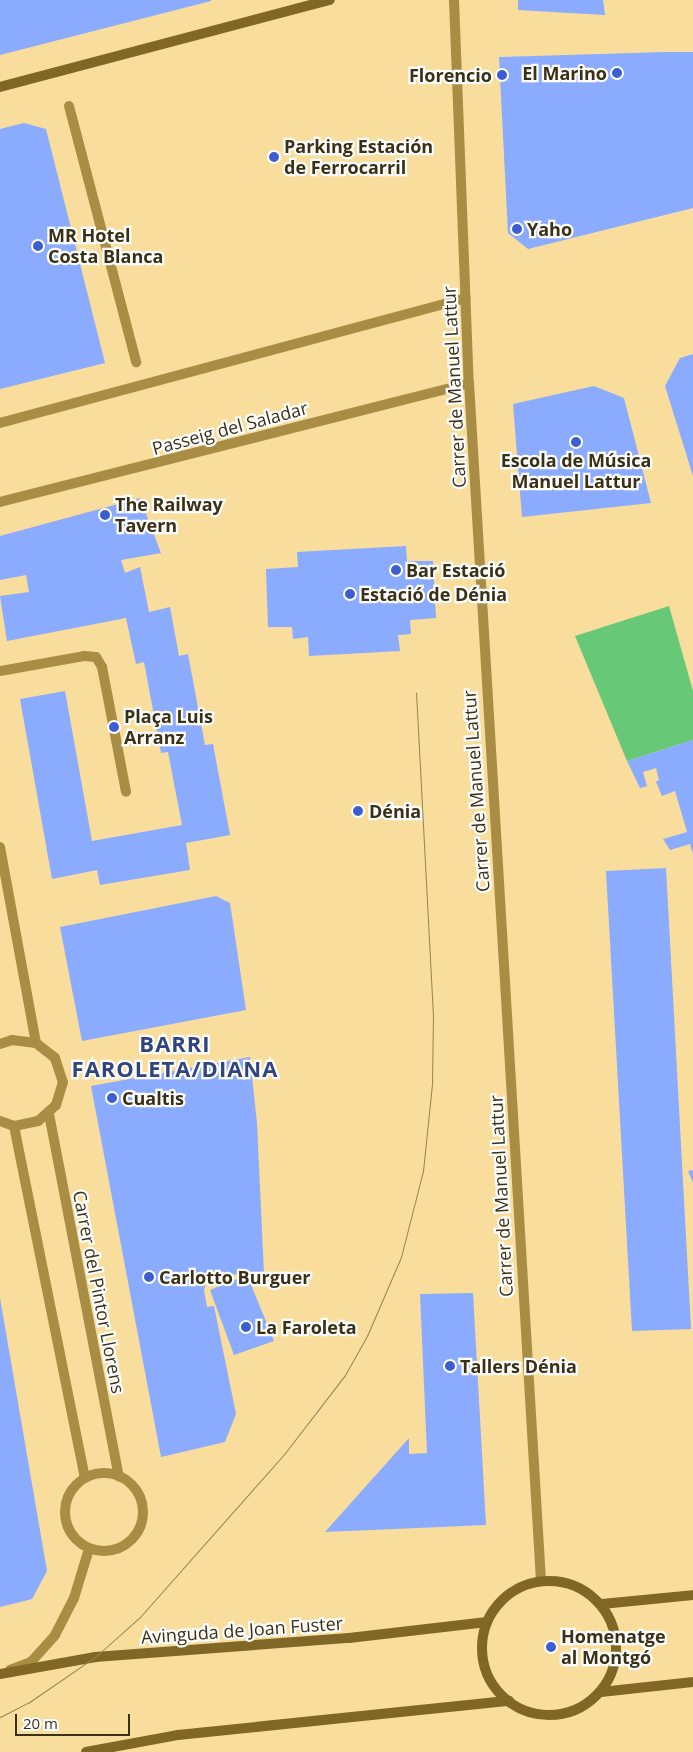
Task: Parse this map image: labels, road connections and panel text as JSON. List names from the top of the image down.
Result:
{
  "streets": {
    "main road": ["Avinguda de Joan Fuster"],
    "street": ["Carrer de Manuel Lattur", "Passeig del Saladar", "Carrer del Pintor Llorens"]
  },
  "crossings": [
    ["Carrer de Manuel Lattur", "Passeig del Saladar"],
    ["Carrer de Manuel Lattur", "Avinguda de Joan Fuster"]
  ],
  "districts": ["BARRI FAROLETA/DIANA"],
  "places": [
    "El Marino",
    "Florencio",
    "Parking Estación de Ferrocarril",
    "Yaho",
    "MR Hotel Costa Blanca",
    "Escola de Música Manuel Lattur",
    "The Railway Tavern",
    "Bar Estació",
    "Estació de Dénia",
    "Plaça Luis Arranz",
    "Dénia",
    "Cualtis",
    "Carlotto Burguer",
    "La Faroleta",
    "Tallers Dénia",
    "Homenatge al Montgó"
  ],
  "scale_bar": "20 m"
}
